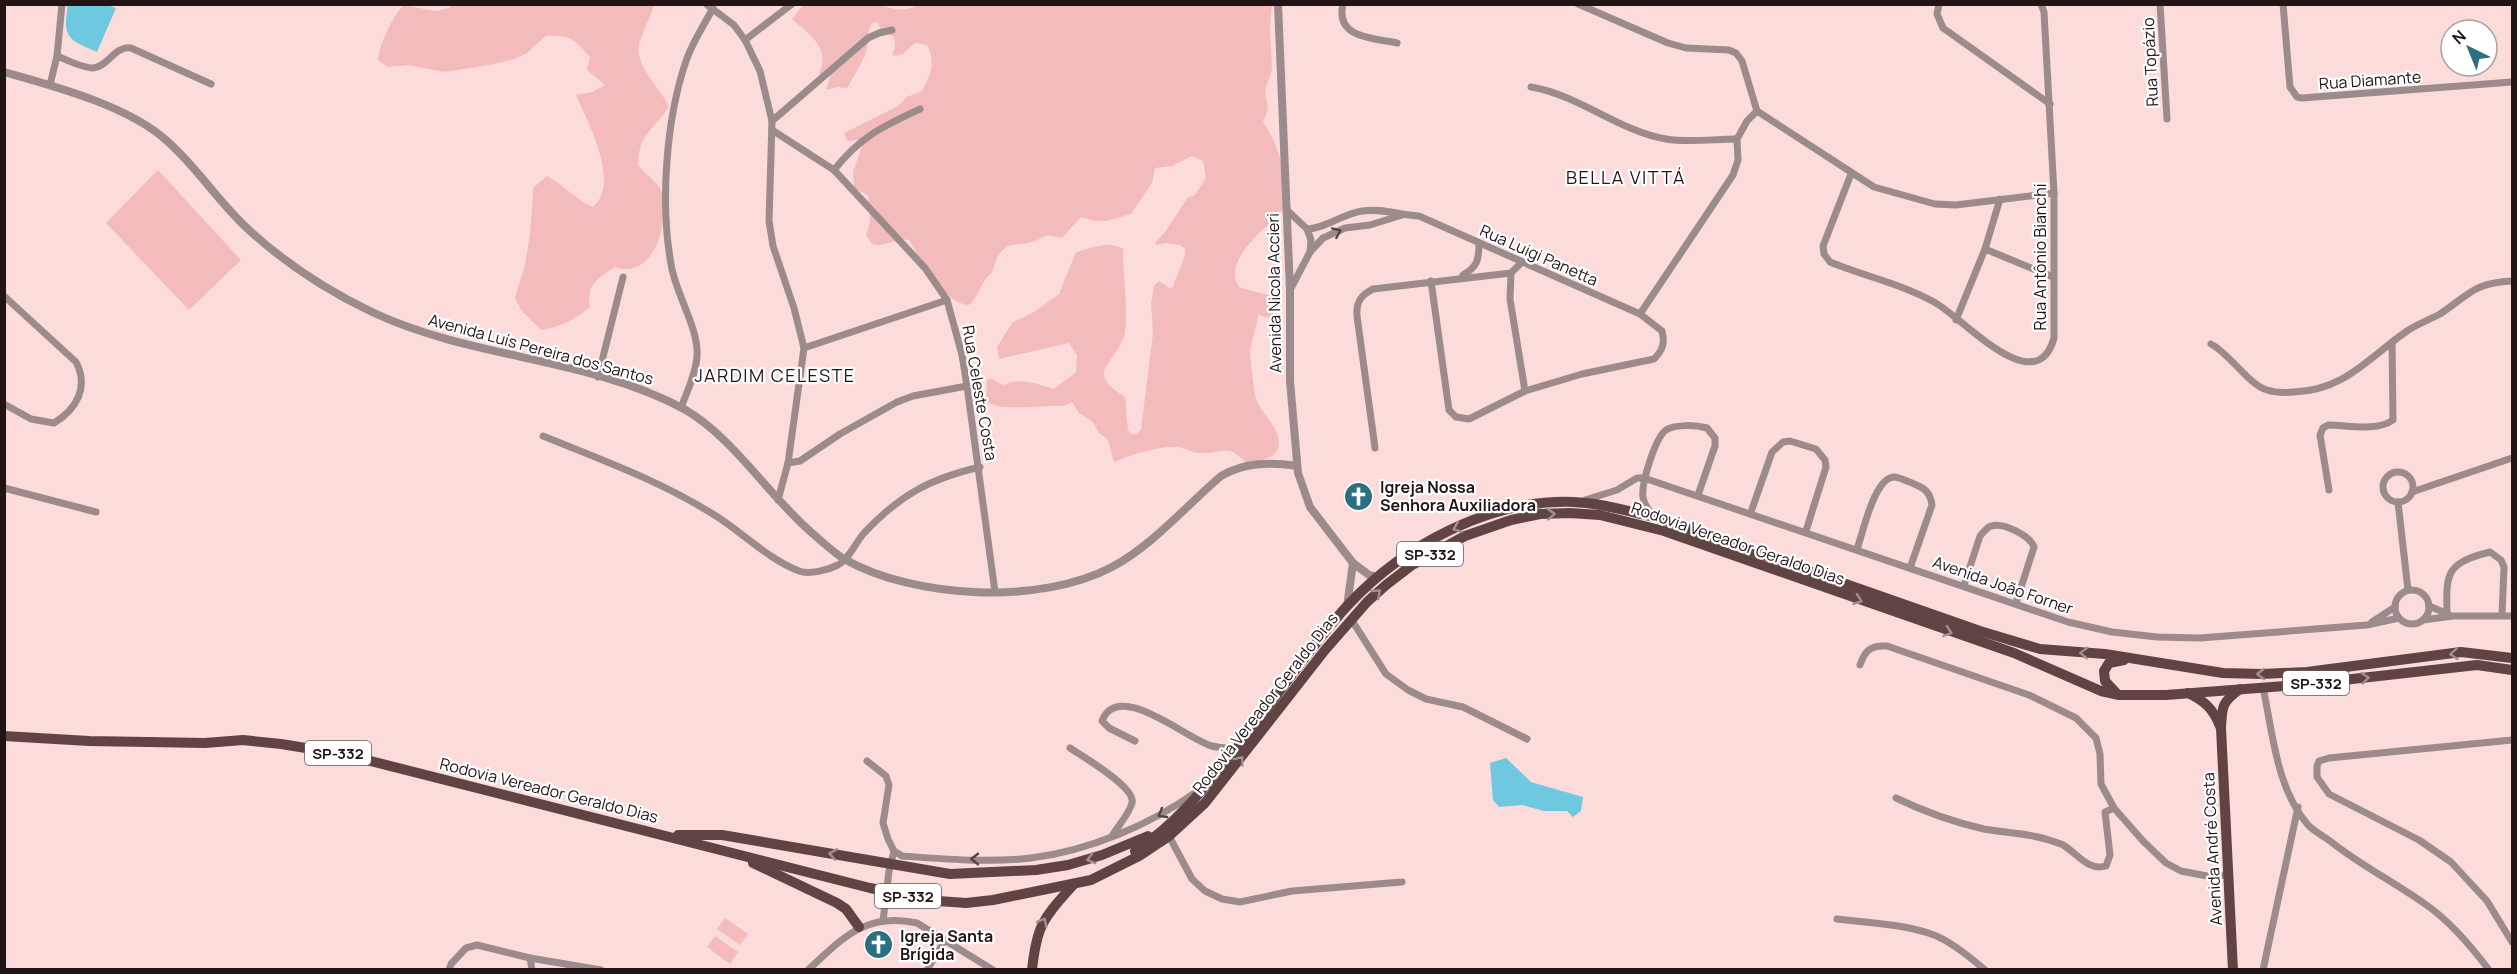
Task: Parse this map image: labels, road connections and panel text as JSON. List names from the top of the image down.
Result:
{
  "streets": {
    "main road": ["Rodovia Vereador Geraldo Dias", "SP-332", "Avenida André Costa"],
    "street": [
      "Rua Topázio",
      "Rua Diamante",
      "Rua Luigi Panetta",
      "Rua Antônio Bianchi",
      "Avenida Nicola Accieri",
      "Avenida Luís Pereira dos Santos",
      "Rua Celeste Costa",
      "Avenida João Forner"
    ]
  },
  "crossings": [
    ["Avenida Nicola Accieri", "Avenida Luís Pereira dos Santos"],
    ["Avenida Nicola Accieri", "Rodovia Vereador Geraldo Dias"],
    ["Avenida Luís Pereira dos Santos", "Rua Celeste Costa"],
    ["Rodovia Vereador Geraldo Dias", "Avenida André Costa"]
  ],
  "districts": ["BELLA VITTÁ", "JARDIM CELESTE"],
  "places": {
    "church": ["Igreja Nossa Senhora Auxiliadora", "Igreja Santa Brígida"]
  },
  "north": "top left"
}
